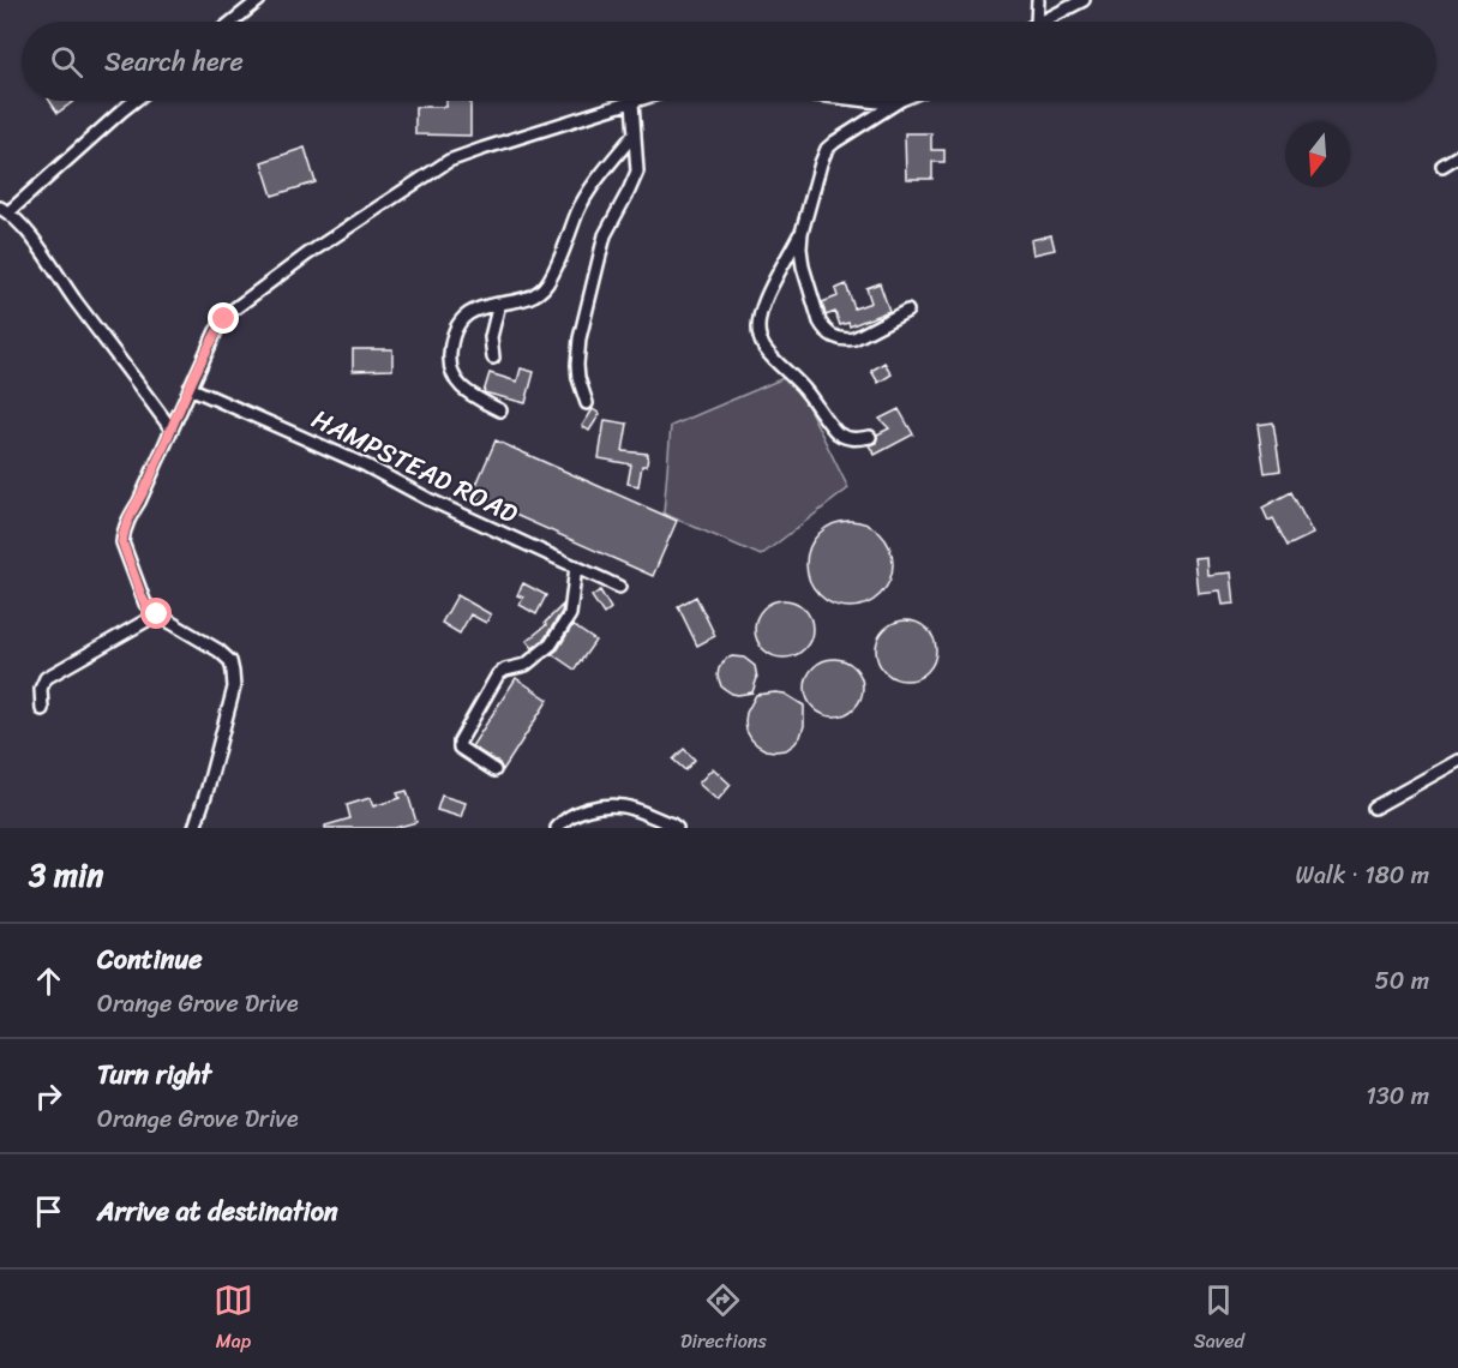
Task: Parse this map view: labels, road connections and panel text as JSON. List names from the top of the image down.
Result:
{
  "streets": {
    "street": ["HAMPSTEAD ROAD"]
  },
  "north": "bottom",
  "page": {
    "search": "Search here",
    "heading": ["3 min", "Walk · 180 m"],
    "list": [
      ["Continue", "Orange Grove Drive", "50 m"],
      ["Turn right", "Orange Grove Drive", "130 m"],
      "Arrive at destination"
    ],
    "nav": ["Map", "Directions", "Saved"]
  }
}
